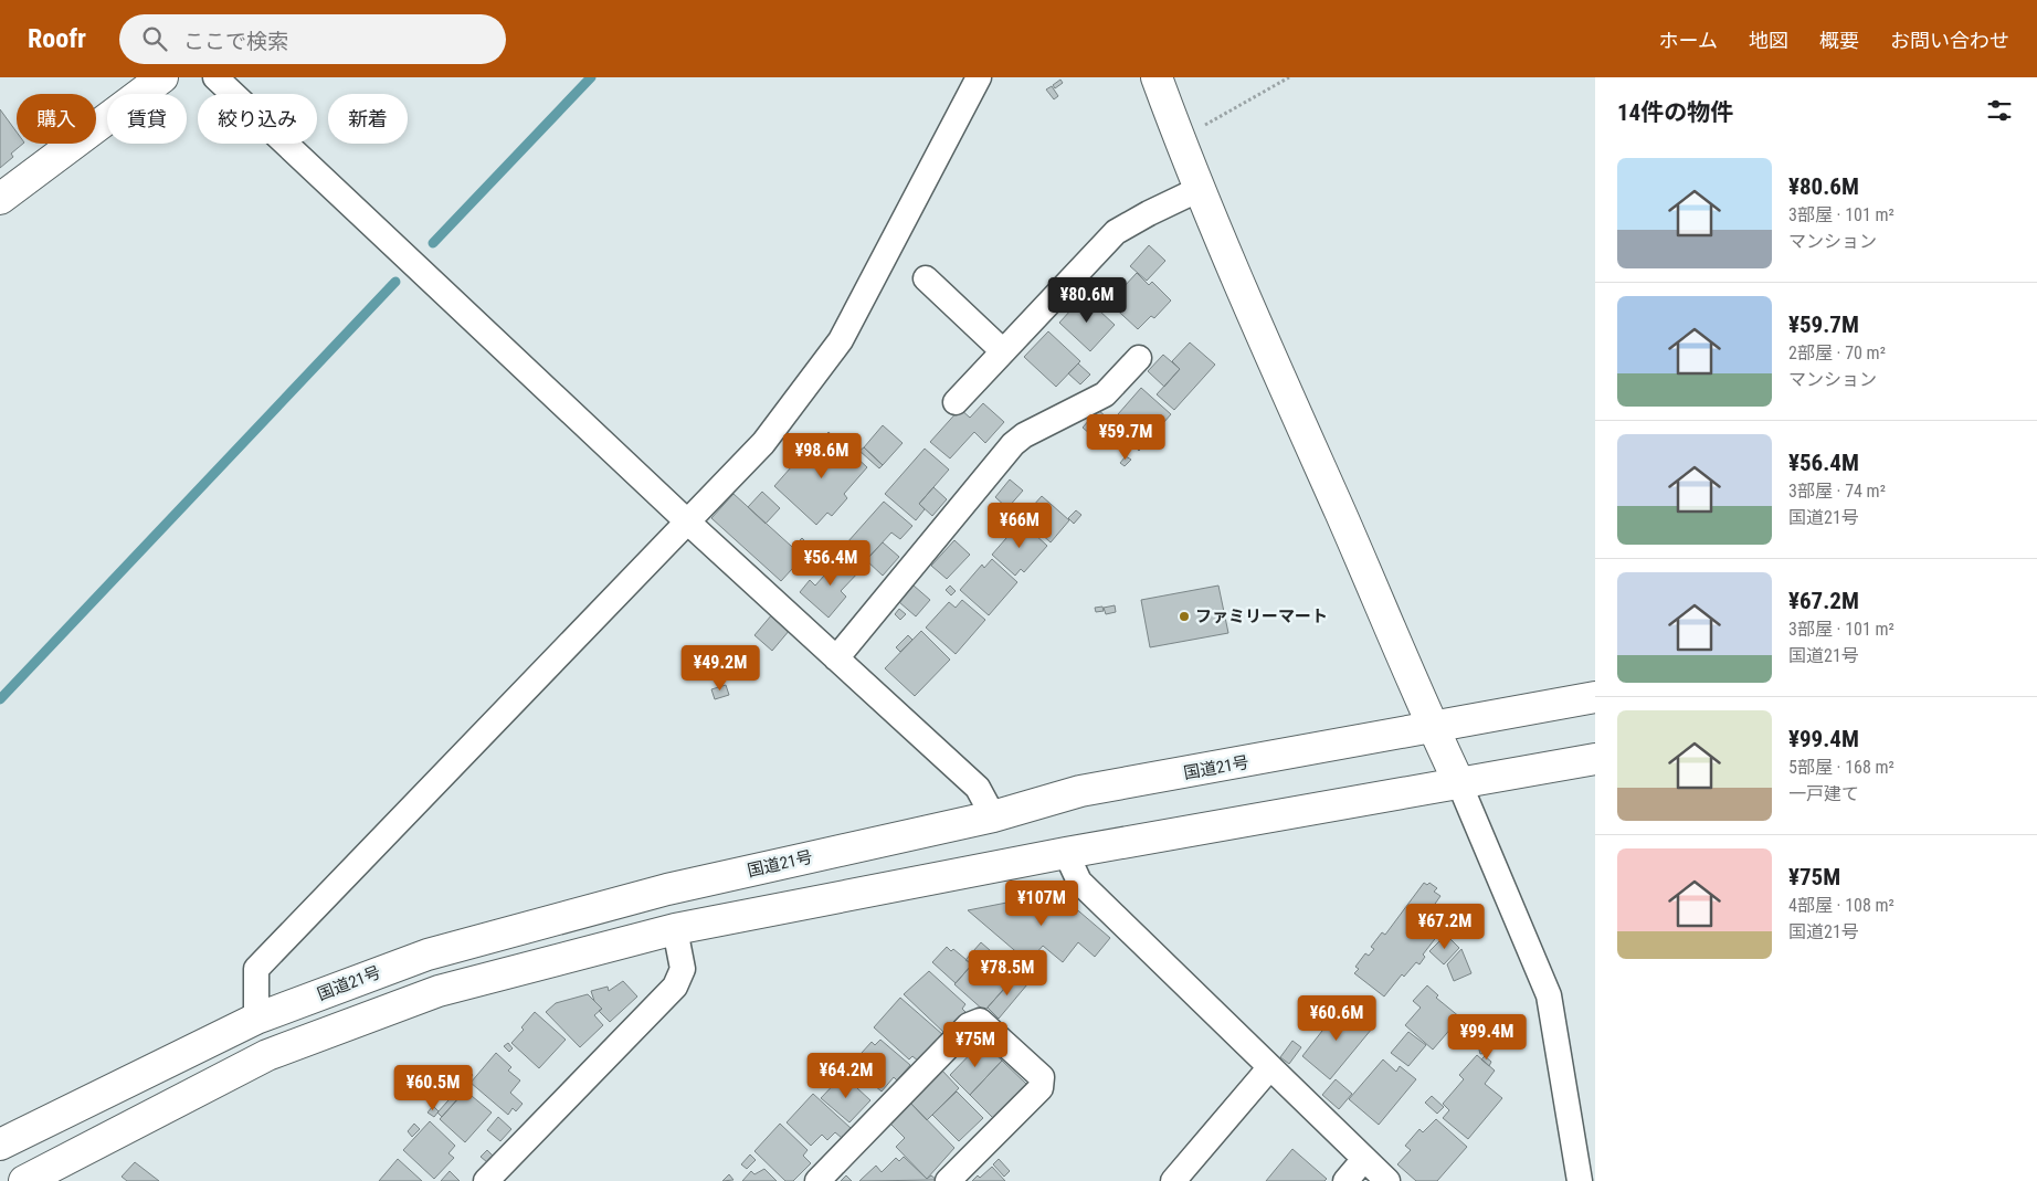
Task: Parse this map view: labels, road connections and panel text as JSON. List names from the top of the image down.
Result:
{
  "streets": {
    "main road": ["国道21号"]
  },
  "places": ["ファミリーマート"],
  "page": {
    "header": "Roofr",
    "search": "ここで検索",
    "nav": [
      "ホーム",
      "地図",
      "概要",
      "お問い合わせ"
    ],
    "heading": "14件の物件",
    "chip": [
      "購入",
      "賃貸",
      "絞り込み",
      "新着"
    ],
    "list": [
      {
        "name": "¥80.6M",
        "note": "3部屋 · 101 m² · マンション"
      },
      {
        "name": "¥59.7M",
        "note": "2部屋 · 70 m² · マンション"
      },
      {
        "name": "¥56.4M",
        "note": "3部屋 · 74 m² · 国道21号"
      },
      {
        "name": "¥67.2M",
        "note": "3部屋 · 101 m² · 国道21号"
      },
      {
        "name": "¥99.4M",
        "note": "5部屋 · 168 m² · 一戸建て"
      },
      {
        "name": "¥75M",
        "note": "4部屋 · 108 m² · 国道21号"
      }
    ],
    "price": [
      "¥80.6M",
      "¥59.7M",
      "¥98.6M",
      "¥66M",
      "¥56.4M",
      "¥49.2M",
      "¥107M",
      "¥67.2M",
      "¥78.5M",
      "¥60.6M",
      "¥99.4M",
      "¥75M",
      "¥64.2M",
      "¥60.5M"
    ]
  }
}
